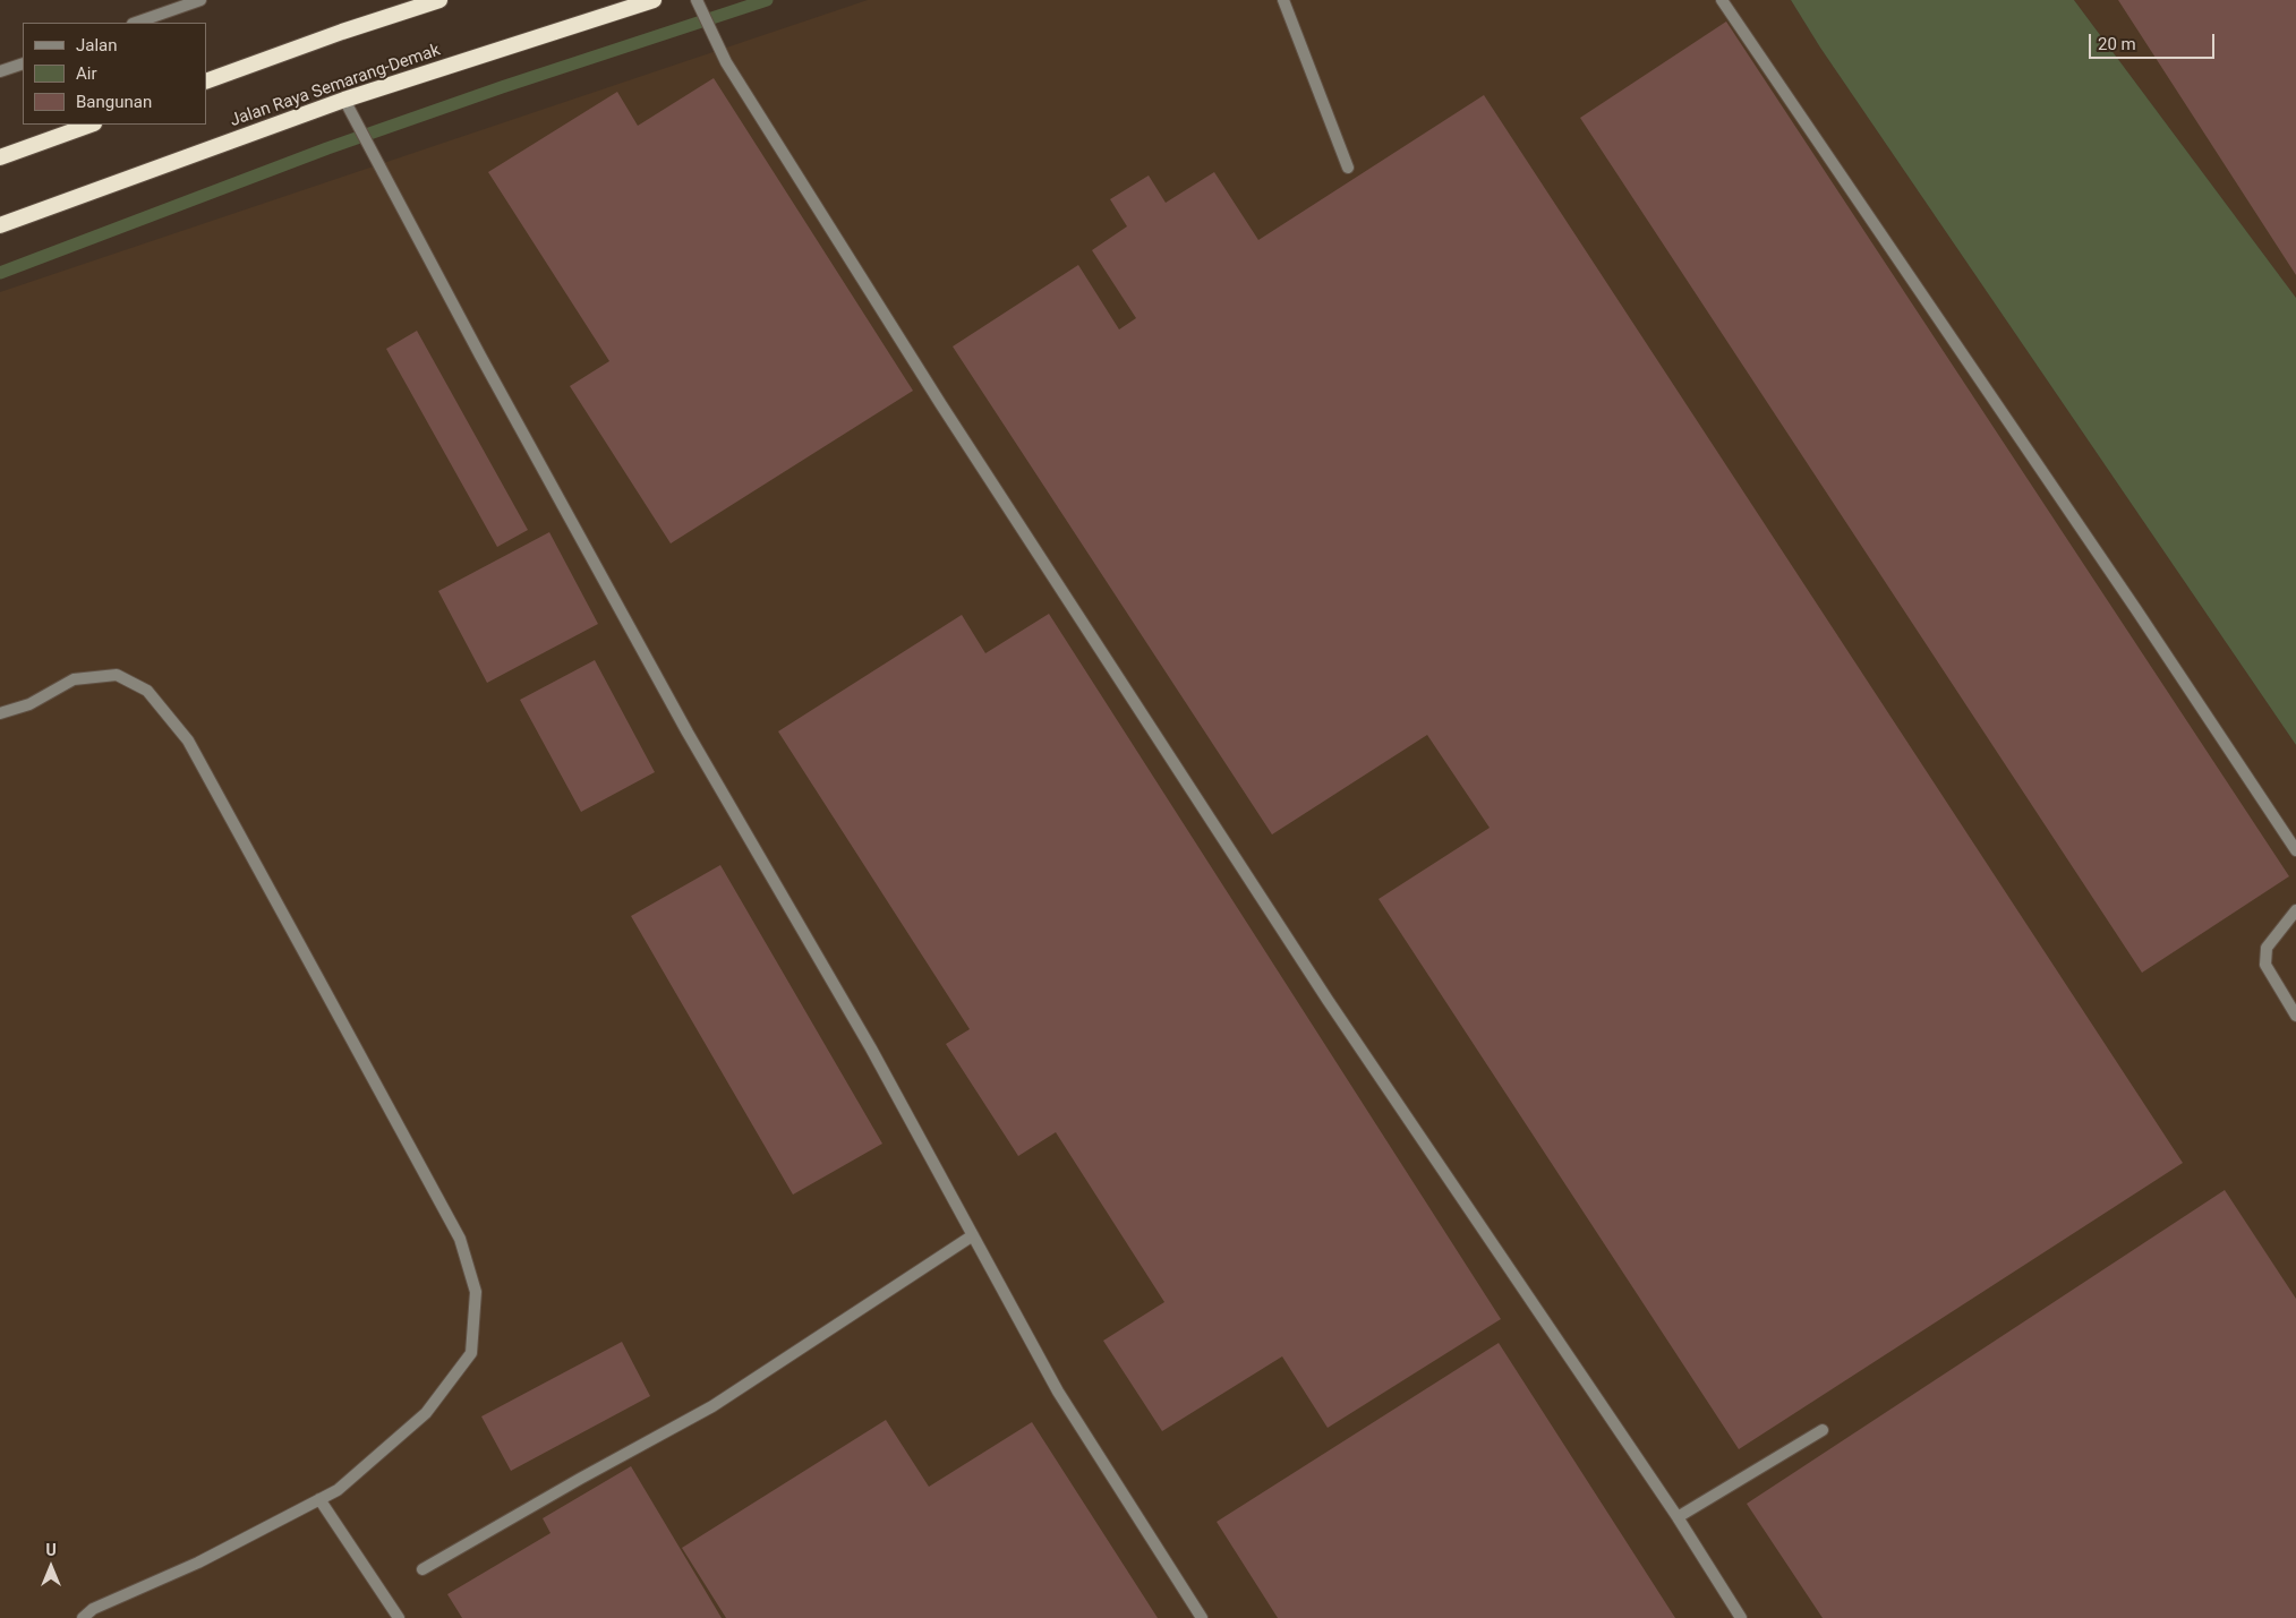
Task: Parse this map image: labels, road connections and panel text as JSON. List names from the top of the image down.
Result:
{
  "streets": {
    "highway": ["Jalan Raya Semarang-Demak"]
  },
  "legend": ["Jalan", "Air", "Bangunan"],
  "scale_bar": "20 m",
  "north": "top"
}
